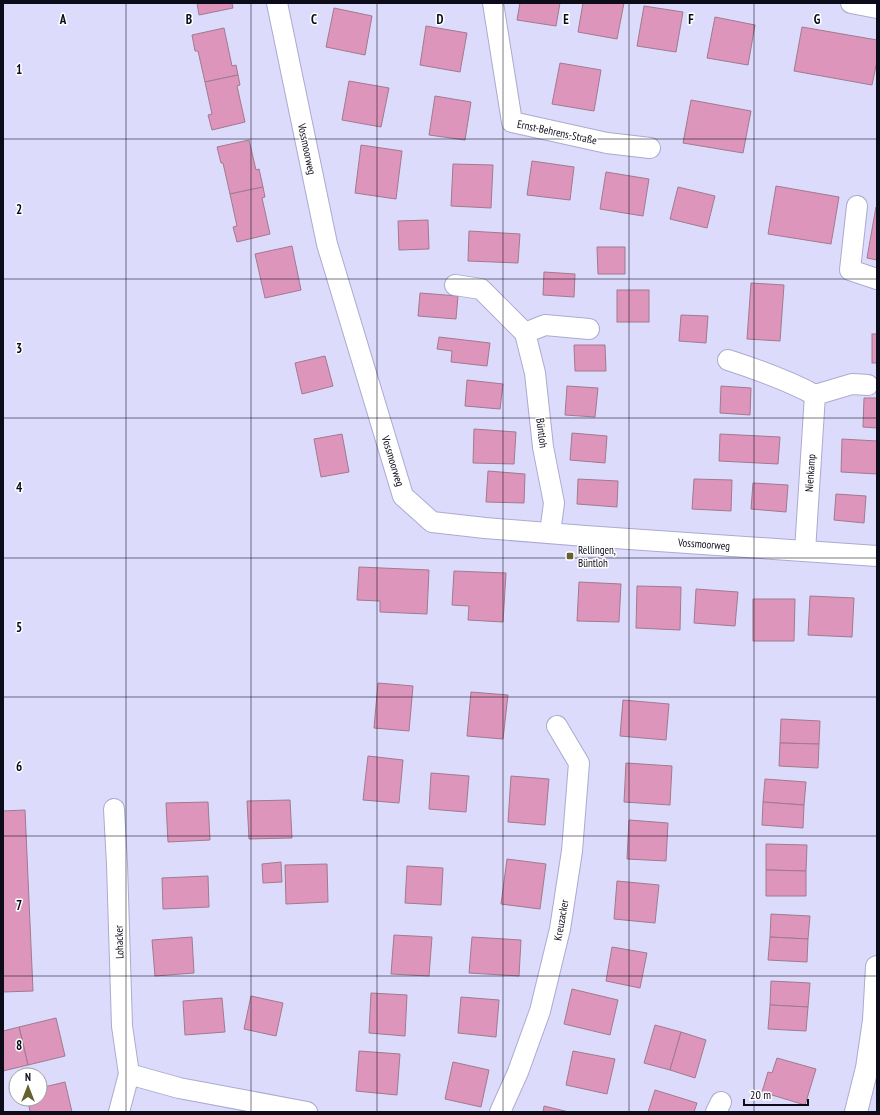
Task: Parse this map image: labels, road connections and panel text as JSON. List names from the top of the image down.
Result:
{
  "streets": {
    "street": [
      "Ernst-Behrens-Straße",
      "Vossmoorweg",
      "Büntloh",
      "Nienkamp",
      "Kreuzacker",
      "Lohacker"
    ]
  },
  "crossings": [
    ["Vossmoorweg", "Büntloh"],
    ["Vossmoorweg", "Nienkamp"]
  ],
  "places": {
    "transit": ["Rellingen, Büntloh"]
  },
  "scale_bar": "20 m",
  "north": "top",
  "grid": {
    "columns": [
      "A",
      "B",
      "C",
      "D",
      "E",
      "F",
      "G"
    ],
    "rows": [
      "1",
      "2",
      "3",
      "4",
      "5",
      "6",
      "7",
      "8"
    ]
  }
}
